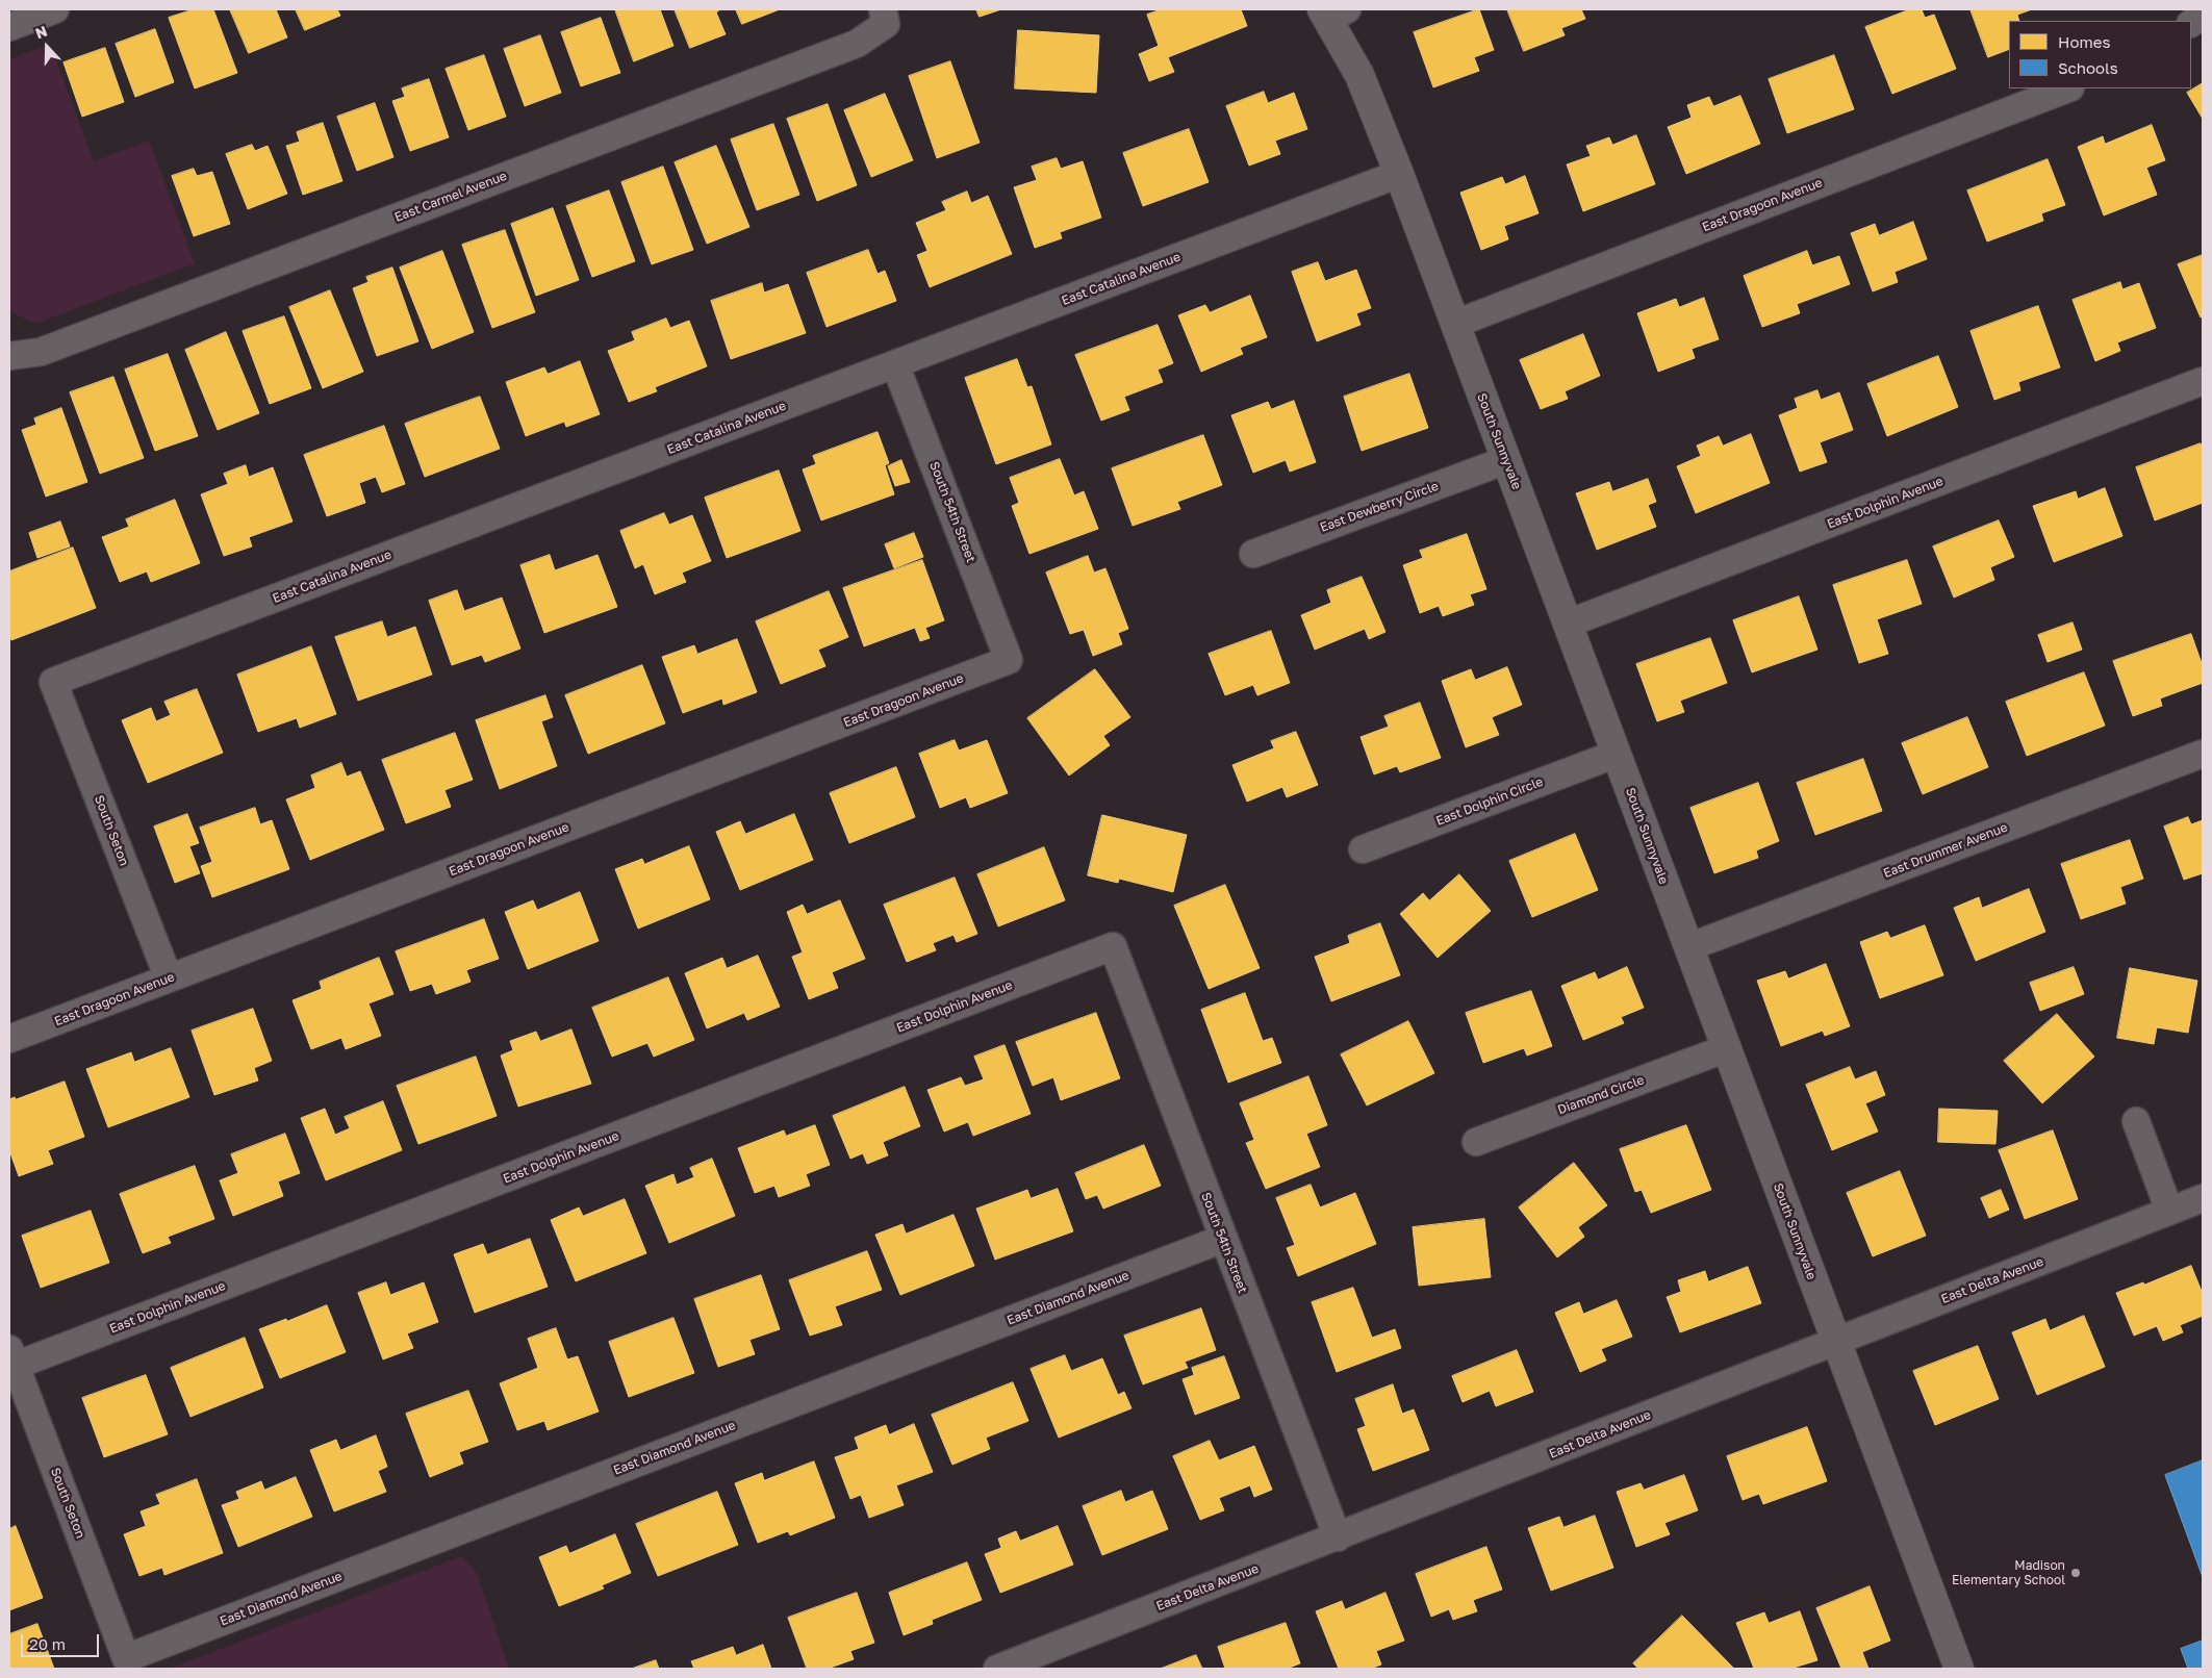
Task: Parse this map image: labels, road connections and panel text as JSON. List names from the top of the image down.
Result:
{
  "streets": {
    "street": [
      "East Carmel Avenue",
      "East Dragoon Avenue",
      "East Catalina Avenue",
      "South Sunnyvale",
      "East Dolphin Avenue",
      "East Dewberry Circle",
      "South 54th Street",
      "East Dolphin Circle",
      "South Seton",
      "East Drummer Avenue",
      "Diamond Circle",
      "East Delta Avenue",
      "East Diamond Avenue"
    ]
  },
  "crossings": [
    ["East Dragoon Avenue", "South Sunnyvale"],
    ["East Dragoon Avenue", "South 54th Street"],
    ["East Dragoon Avenue", "South Seton"],
    ["East Catalina Avenue", "South Sunnyvale"],
    ["East Catalina Avenue", "South 54th Street"],
    ["East Catalina Avenue", "South Seton"],
    ["South Sunnyvale", "East Dolphin Avenue"],
    ["South Sunnyvale", "East Dewberry Circle"],
    ["South Sunnyvale", "East Dolphin Circle"],
    ["South Sunnyvale", "East Drummer Avenue"],
    ["South Sunnyvale", "Diamond Circle"],
    ["South Sunnyvale", "East Delta Avenue"],
    ["East Dolphin Avenue", "South 54th Street"],
    ["East Dolphin Avenue", "South Seton"],
    ["South 54th Street", "East Delta Avenue"],
    ["South 54th Street", "East Diamond Avenue"],
    ["South Seton", "East Diamond Avenue"]
  ],
  "places": ["Madison Elementary School"],
  "legend": ["Homes", "Schools"],
  "scale_bar": "20 m",
  "north": "top"
}
